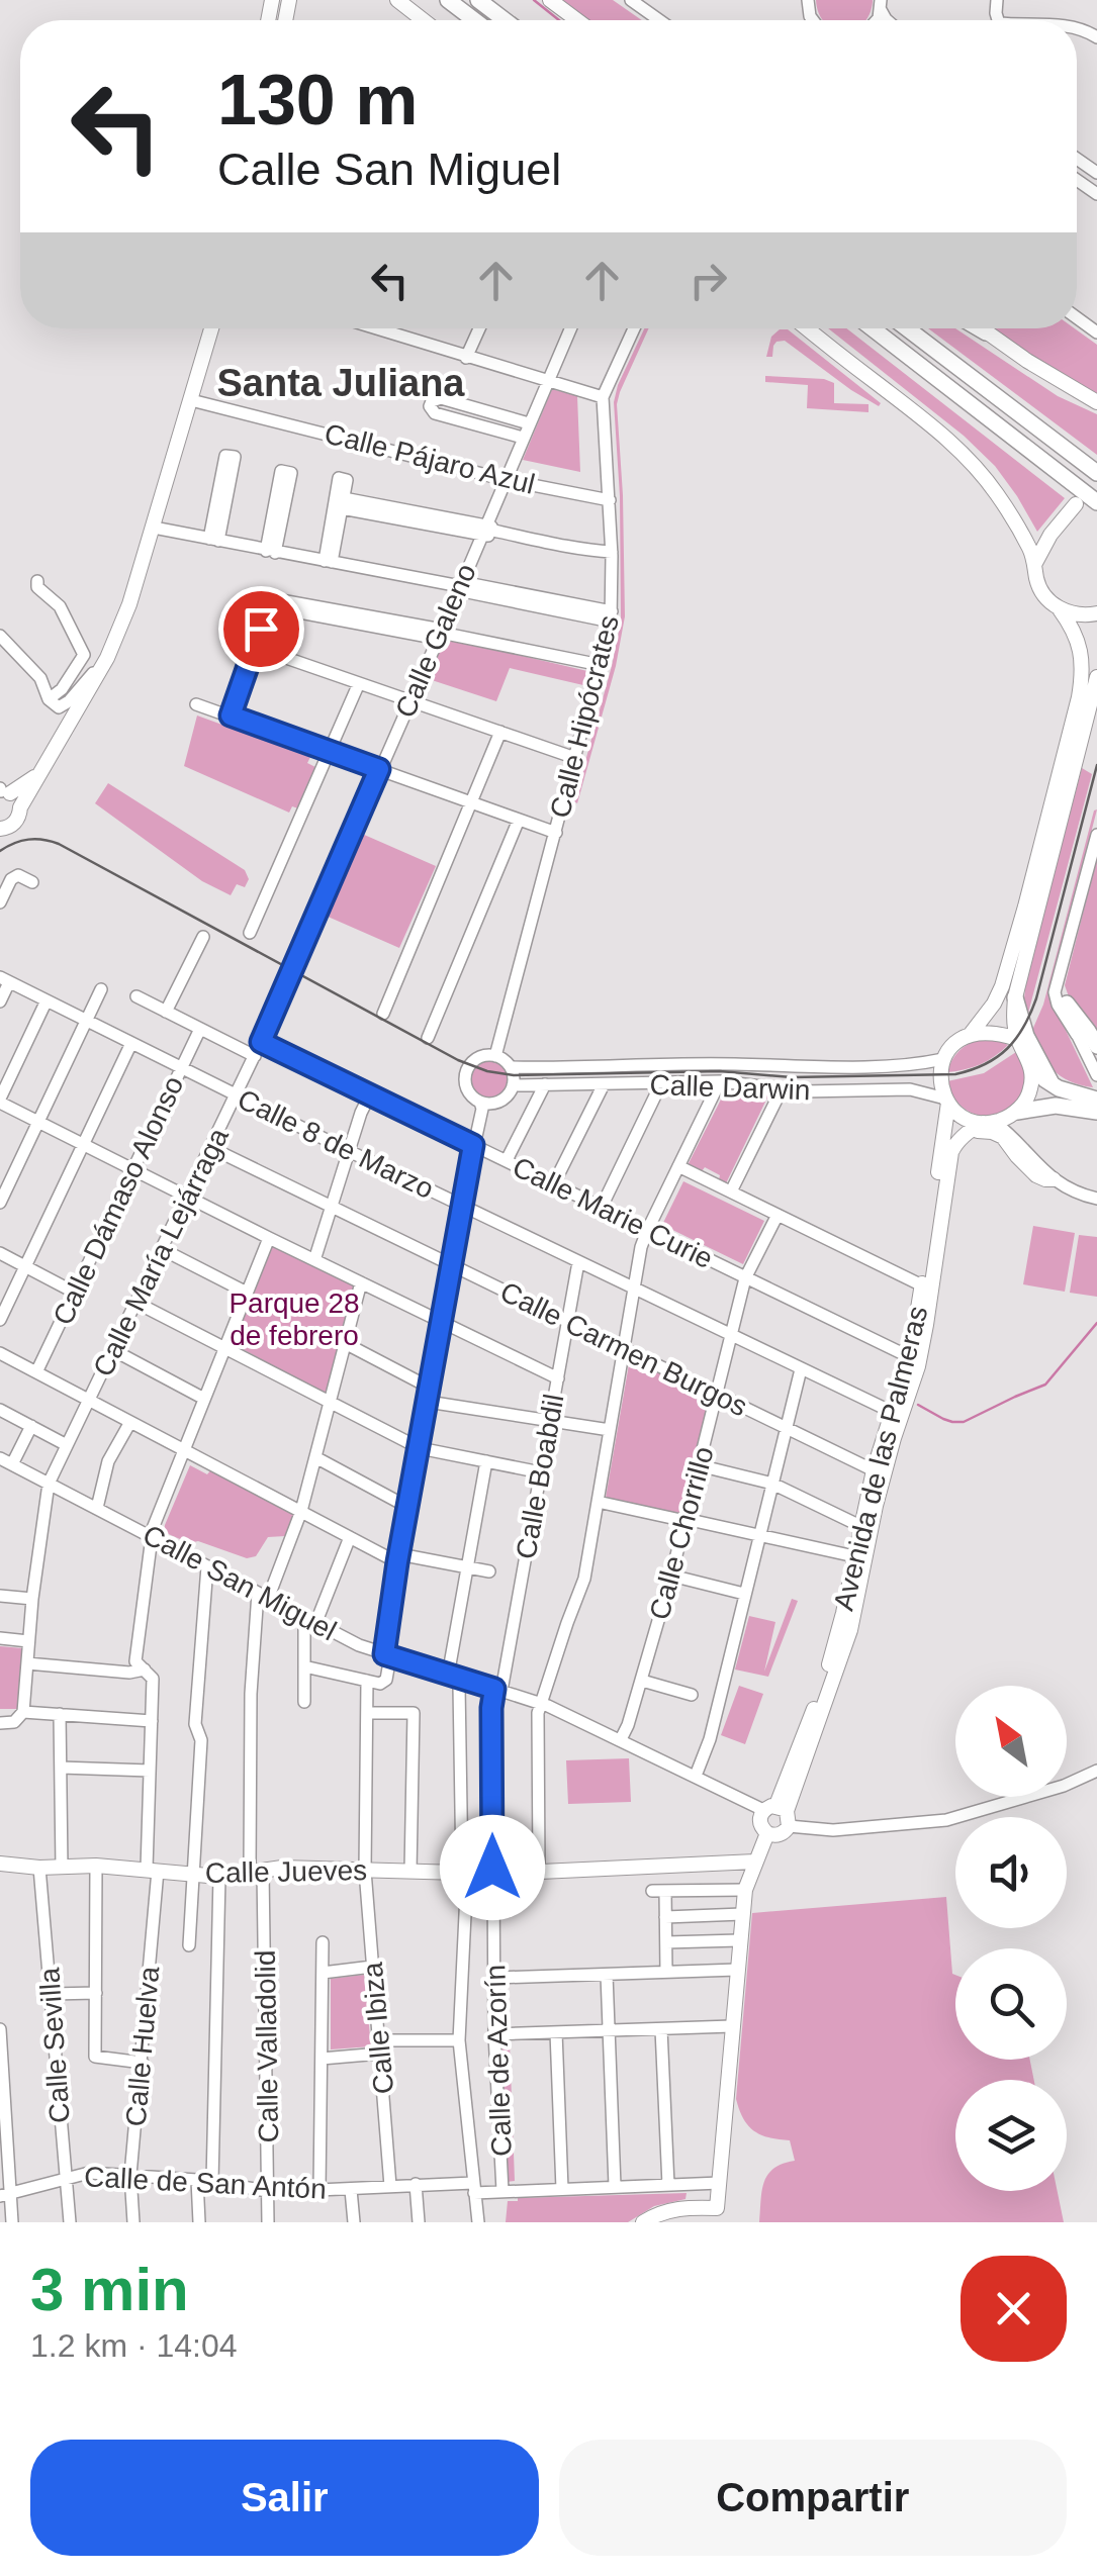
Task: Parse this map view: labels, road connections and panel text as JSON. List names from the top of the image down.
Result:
{
  "streets": {
    "main road": ["Avenida de las Palmeras", "Calle Jueves"],
    "street": [
      "Calle Pájaro Azul",
      "Calle Galeno",
      "Calle Hipócrates",
      "Calle Darwin",
      "Calle 8 de Marzo",
      "Calle Dámaso Alonso",
      "Calle Marie Curie",
      "Calle María Lejárraga",
      "Calle Carmen Burgos",
      "Calle Boabdil",
      "Calle Chorrillo",
      "Calle San Miguel",
      "Calle Ibiza",
      "Calle Sevilla",
      "Calle Huelva",
      "Calle Valladolid",
      "Calle de Azorín",
      "Calle de San Antón"
    ]
  },
  "crossings": [
    ["Calle Pájaro Azul", "Calle Galeno"],
    ["Calle Pájaro Azul", "Calle Hipócrates"],
    ["Calle Galeno", "Calle María Lejárraga"],
    ["Calle Hipócrates", "Calle Darwin"],
    ["Calle Darwin", "Avenida de las Palmeras"],
    ["Calle 8 de Marzo", "Calle Dámaso Alonso"],
    ["Calle 8 de Marzo", "Calle María Lejárraga"],
    ["Calle 8 de Marzo", "Avenida de las Palmeras"],
    ["Calle 8 de Marzo", "Calle Boabdil"],
    ["Calle 8 de Marzo", "Calle Chorrillo"],
    ["Calle Marie Curie", "Calle María Lejárraga"],
    ["Calle Marie Curie", "Avenida de las Palmeras"],
    ["Calle Marie Curie", "Calle Chorrillo"],
    ["Calle María Lejárraga", "Calle Carmen Burgos"],
    ["Calle María Lejárraga", "Calle San Miguel"],
    ["Calle Carmen Burgos", "Avenida de las Palmeras"],
    ["Calle Carmen Burgos", "Calle Boabdil"],
    ["Calle Carmen Burgos", "Calle Chorrillo"],
    ["Avenida de las Palmeras", "Calle San Miguel"],
    ["Calle Boabdil", "Calle San Miguel"],
    ["Calle Boabdil", "Calle de Azorín"],
    ["Calle Chorrillo", "Calle San Miguel"],
    ["Calle San Miguel", "Calle Huelva"],
    ["Calle San Miguel", "Calle Valladolid"],
    ["Calle San Miguel", "Calle de Azorín"],
    ["Calle Jueves", "Calle Ibiza"],
    ["Calle Jueves", "Calle Sevilla"],
    ["Calle Jueves", "Calle Huelva"],
    ["Calle Jueves", "Calle Valladolid"],
    ["Calle Jueves", "Calle de Azorín"],
    ["Calle Ibiza", "Calle de San Antón"],
    ["Calle Sevilla", "Calle de San Antón"],
    ["Calle Huelva", "Calle de San Antón"],
    ["Calle Valladolid", "Calle de San Antón"],
    ["Calle de Azorín", "Calle de San Antón"]
  ],
  "districts": ["Santa Juliana"],
  "parks": ["Parque 28 de febrero"],
  "north": "top left",
  "page": {
    "turn": ["130 m", "Calle San Miguel"],
    "heading": ["3 min", "1.2 km · 14:04"],
    "buttons": ["Salir", "Compartir"]
  }
}
